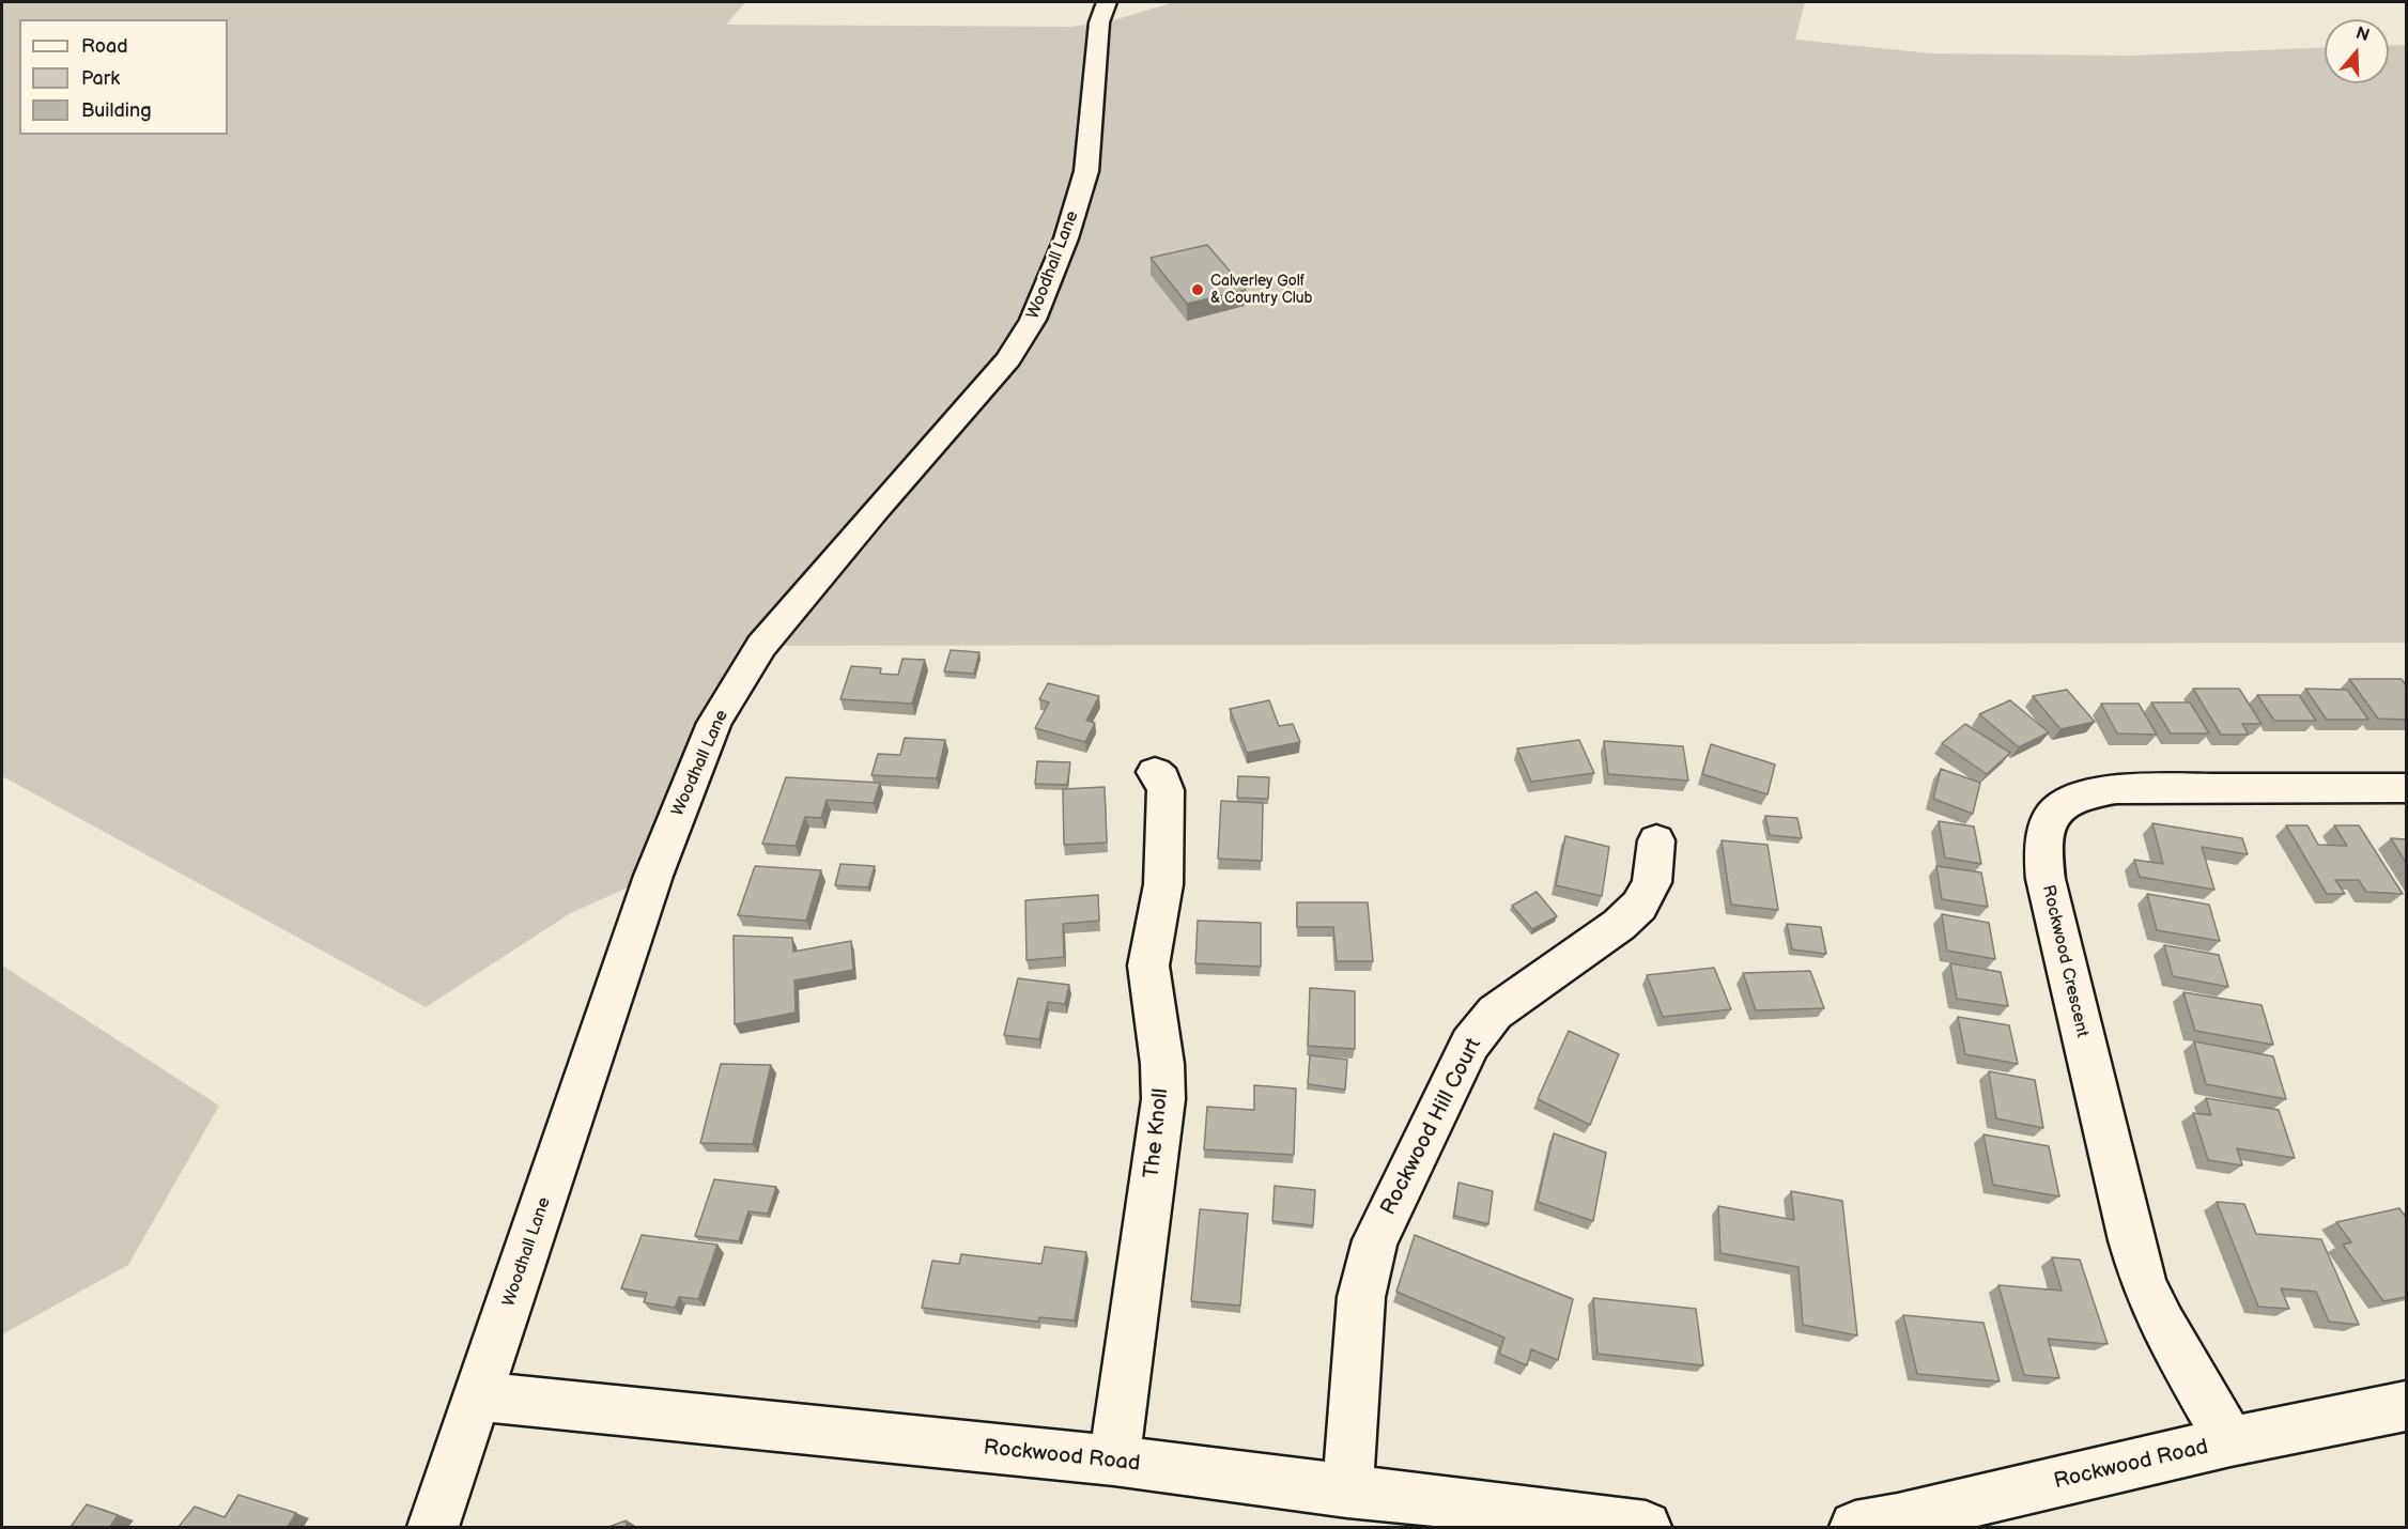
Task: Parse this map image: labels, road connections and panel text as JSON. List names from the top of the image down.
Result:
{
  "streets": {
    "street": [
      "Woodhall Lane",
      "Rockwood Crescent",
      "Rockwood Hill Court",
      "The Knoll",
      "Rockwood Road"
    ]
  },
  "crossings": [
    ["Woodhall Lane", "Rockwood Road"],
    ["Rockwood Crescent", "Rockwood Road"],
    ["Rockwood Hill Court", "Rockwood Road"],
    ["The Knoll", "Rockwood Road"]
  ],
  "places": ["Calverley Golf & Country Club"],
  "legend": ["Road", "Park", "Building"],
  "north": "top"
}
